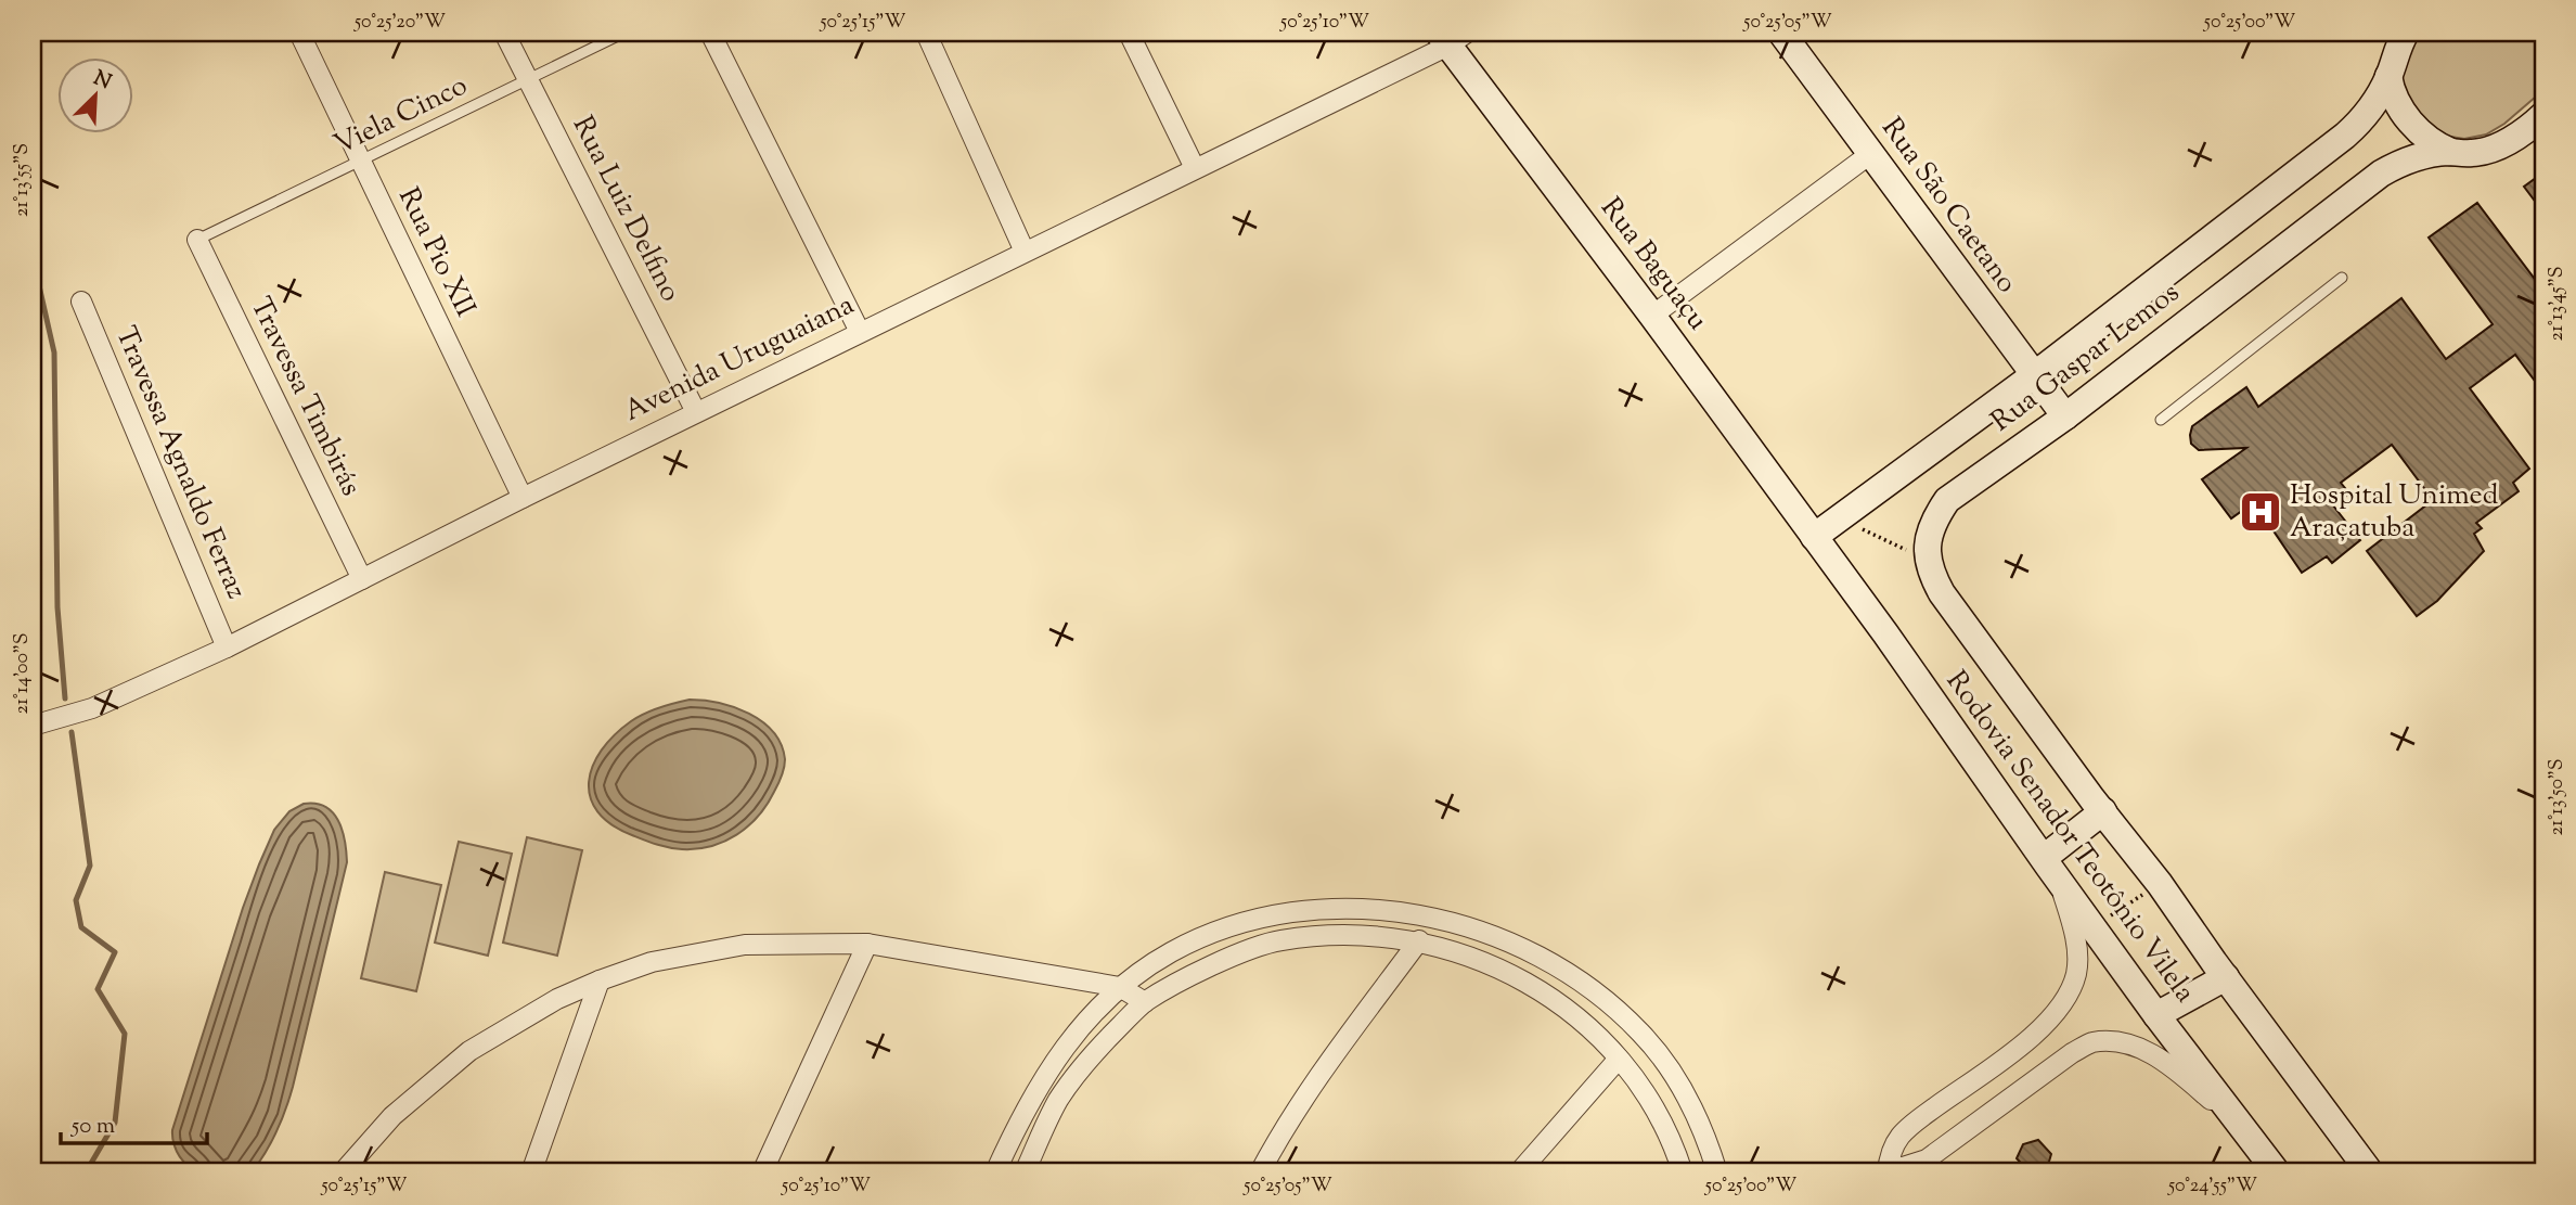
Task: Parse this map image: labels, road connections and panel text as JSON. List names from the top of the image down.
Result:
{
  "streets": {
    "main road": [
      "Rua São Caetano",
      "Rua Baguaçu",
      "Rua Gaspar Lemos",
      "Rodovia Senador Teotônio Vilela"
    ],
    "street": [
      "Rua Luiz Delfino",
      "Rua Pio XII",
      "Avenida Uruguaiana",
      "Travessa Timbirás",
      "Travessa Agnaldo Ferraz"
    ],
    "lane": ["Viela Cinco"]
  },
  "crossings": [
    ["Viela Cinco", "Rua Luiz Delfino"],
    ["Viela Cinco", "Rua Pio XII"],
    ["Viela Cinco", "Travessa Timbirás"],
    ["Rua São Caetano", "Rua Gaspar Lemos"],
    ["Rua Luiz Delfino", "Avenida Uruguaiana"],
    ["Rua Pio XII", "Avenida Uruguaiana"],
    ["Rua Baguaçu", "Rua Gaspar Lemos"],
    ["Rua Baguaçu", "Avenida Uruguaiana"],
    ["Rua Baguaçu", "Rodovia Senador Teotônio Vilela"],
    ["Rua Gaspar Lemos", "Rodovia Senador Teotônio Vilela"],
    ["Avenida Uruguaiana", "Travessa Timbirás"],
    ["Avenida Uruguaiana", "Travessa Agnaldo Ferraz"]
  ],
  "places": {
    "hospital": ["Hospital Unimed Araçatuba"]
  },
  "scale_bar": "50 m",
  "north": "top right",
  "coordinates": [
    "50°25'20\"W",
    "50°25'15\"W",
    "50°25'10\"W",
    "50°25'05\"W",
    "50°25'00\"W",
    "21°13'55\"S",
    "21°13'45\"S",
    "21°14'00\"S",
    "21°13'50\"S",
    "50°24'55\"W"
  ]
}
